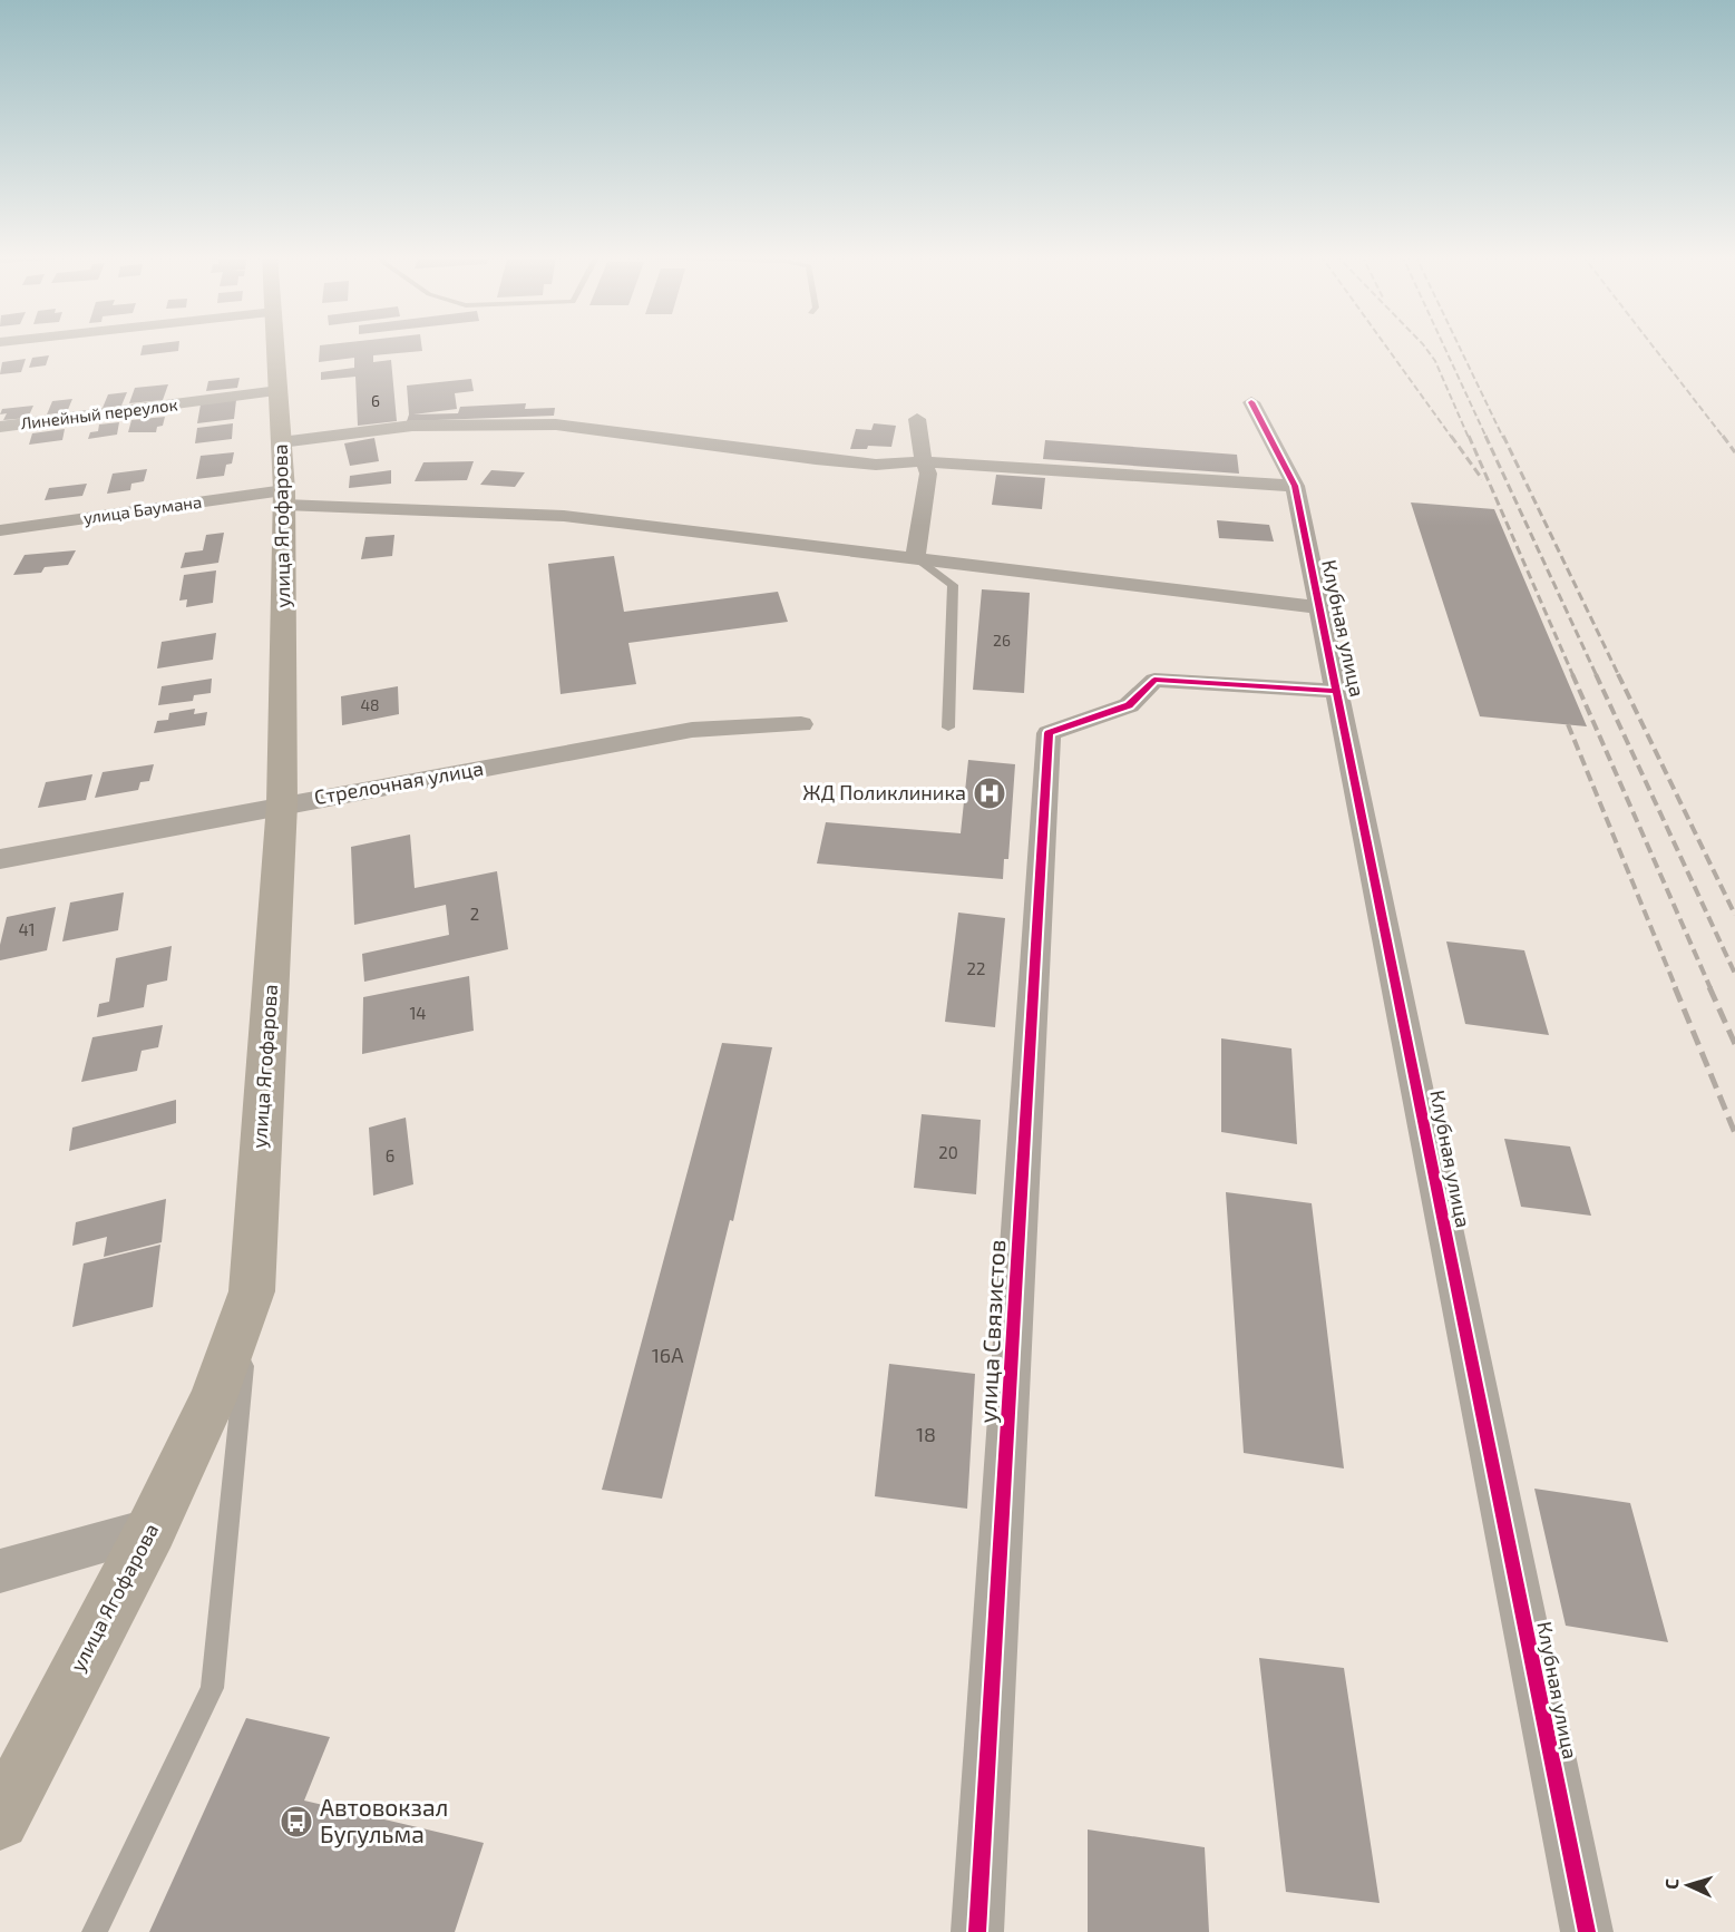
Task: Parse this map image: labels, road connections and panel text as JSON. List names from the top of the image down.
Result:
{
  "streets": {
    "main road": ["улица Ягофарова"],
    "street": [
      "Линейный переулок",
      "улица Баумана",
      "Клубная улица",
      "Стрелочная улица",
      "улица Связистов"
    ]
  },
  "crossings": [
    ["Линейный переулок", "улица Ягофарова"],
    ["улица Баумана", "улица Ягофарова"],
    ["улица Баумана", "Клубная улица"],
    ["улица Ягофарова", "Стрелочная улица"],
    ["Клубная улица", "улица Связистов"]
  ],
  "places": {
    "hospital": ["ЖД Поликлиника"],
    "bus stop": ["Автовокзал Бугульма"]
  },
  "house_numbers": [
    "6",
    "26",
    "48",
    "2",
    "41",
    "22",
    "14",
    "20",
    "6",
    "16А",
    "18"
  ],
  "north": "left"
}
